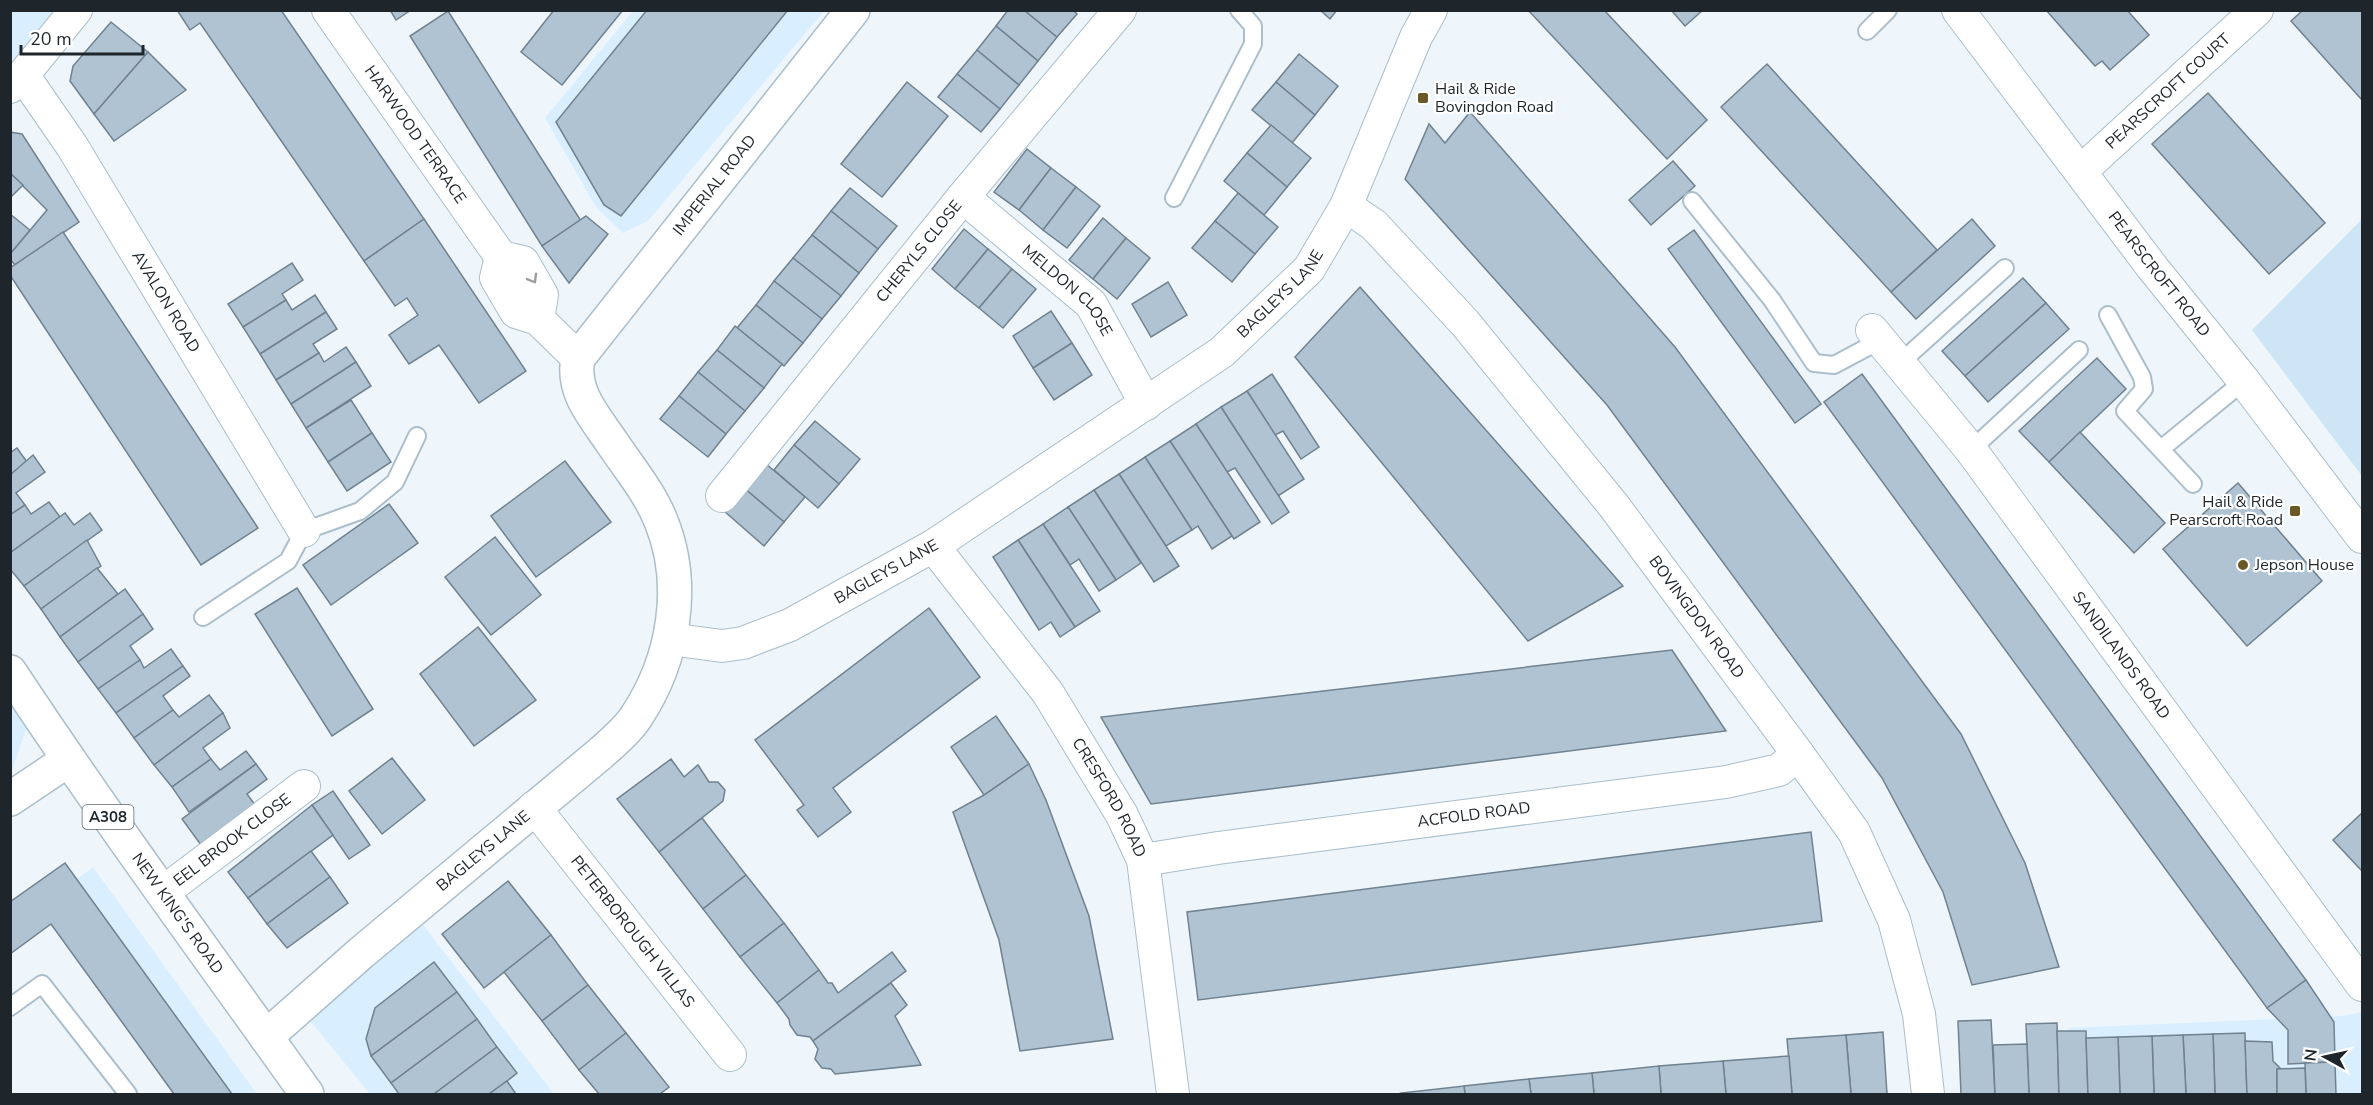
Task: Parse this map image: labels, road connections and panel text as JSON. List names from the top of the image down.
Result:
{
  "streets": {
    "street": [
      "PEARSCROFT COURT",
      "HARWOOD TERRACE",
      "IMPERIAL ROAD",
      "CHERYLS CLOSE",
      "PEARSCROFT ROAD",
      "MELDON CLOSE",
      "BAGLEYS LANE",
      "AVALON ROAD",
      "BOVINGDON ROAD",
      "SANDILANDS ROAD",
      "CRESFORD ROAD",
      "ACFOLD ROAD",
      "A308",
      "EEL BROOK CLOSE",
      "NEW KING'S ROAD",
      "PETERBOROUGH VILLAS"
    ]
  },
  "crossings": [
    ["PEARSCROFT COURT", "PEARSCROFT ROAD"],
    ["HARWOOD TERRACE", "IMPERIAL ROAD"],
    ["CHERYLS CLOSE", "MELDON CLOSE"],
    ["MELDON CLOSE", "BAGLEYS LANE"],
    ["BAGLEYS LANE", "BOVINGDON ROAD"],
    ["BAGLEYS LANE", "CRESFORD ROAD"],
    ["BAGLEYS LANE", "NEW KING'S ROAD"],
    ["BAGLEYS LANE", "PETERBOROUGH VILLAS"],
    ["BOVINGDON ROAD", "ACFOLD ROAD"],
    ["CRESFORD ROAD", "ACFOLD ROAD"],
    ["EEL BROOK CLOSE", "NEW KING'S ROAD"]
  ],
  "places": {
    "transit": ["Hail & Ride Bovingdon Road", "Hail & Ride Pearscroft Road"],
    "other": ["Jepson House"]
  },
  "scale_bar": "20 m",
  "north": "left"
}
